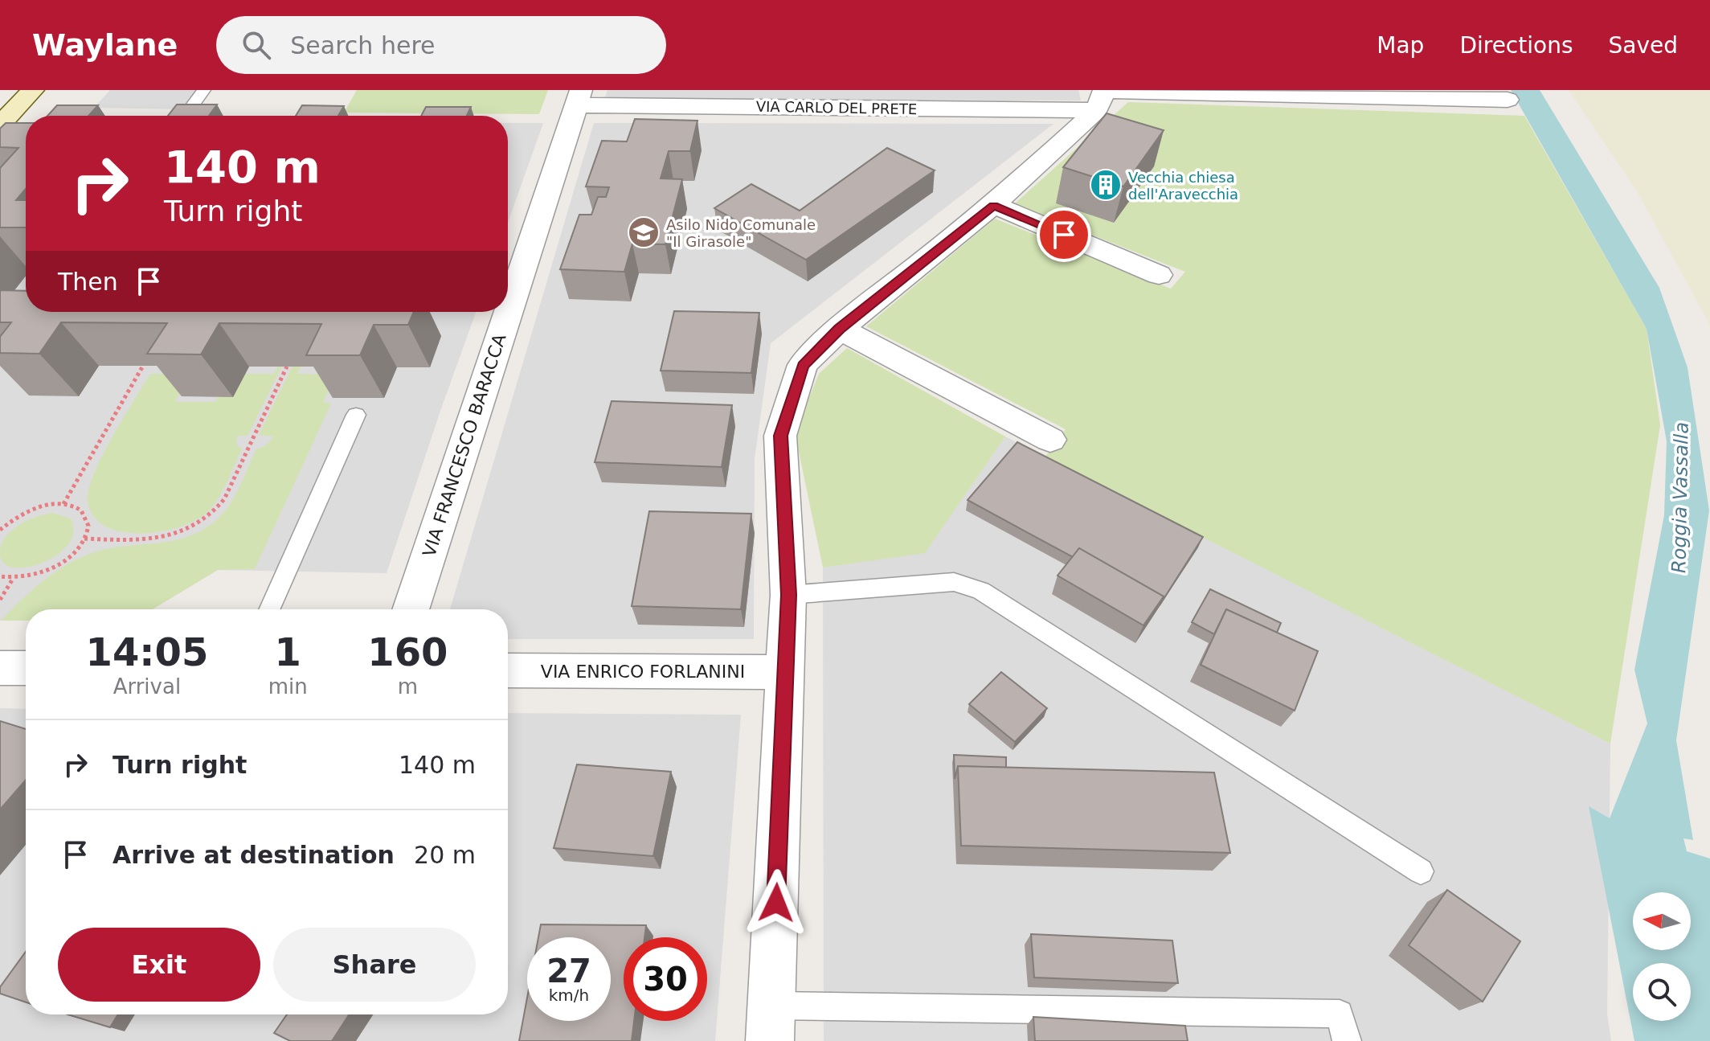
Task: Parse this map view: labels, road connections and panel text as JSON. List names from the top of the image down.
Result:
{
  "streets": {
    "street": ["VIA CARLO DEL PRETE", "VIA FRANCESCO BARACCA", "VIA ENRICO FORLANINI"]
  },
  "crossings": [
    ["VIA CARLO DEL PRETE", "VIA FRANCESCO BARACCA"]
  ],
  "water": ["Roggia Vassalla"],
  "places": {
    "building": ["Vecchia chiesa dell'Aravecchia"],
    "school or university": ["Asilo Nido Comunale \"Il Girasole\""]
  },
  "north": "left",
  "page": {
    "header": "Waylane",
    "search": "Search here",
    "nav": ["Map", "Directions", "Saved"],
    "turn": ["140 m", "Turn right"],
    "then": "Then",
    "eta": [
      "14:05",
      "Arrival",
      "1",
      "min",
      "160",
      "m"
    ],
    "list": [
      {
        "name": "Turn right",
        "value": "140 m"
      },
      {
        "name": "Arrive at destination",
        "value": "20 m"
      }
    ],
    "buttons": ["Exit", "Share"],
    "speed": "27 km/h",
    "limit": "30"
  }
}
